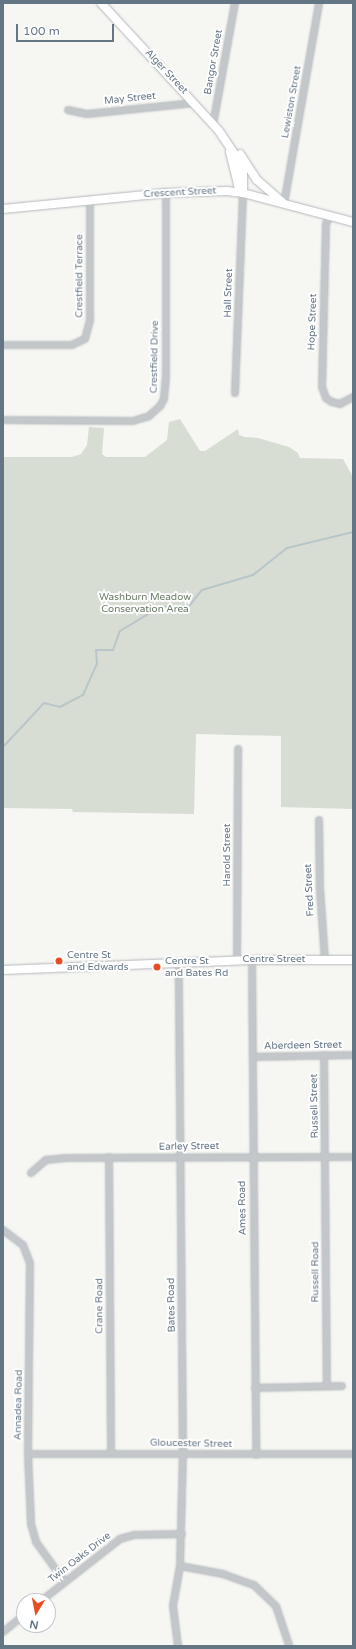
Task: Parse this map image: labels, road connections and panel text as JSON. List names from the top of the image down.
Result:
{
  "streets": {
    "main road": ["Alger Street", "Crescent Street", "Centre Street"],
    "street": [
      "Bangor Street",
      "May Street",
      "Lewiston Street",
      "Crestfield Terrace",
      "Hall Street",
      "Hope Street",
      "Crestfield Drive",
      "Harold Street",
      "Fred Street",
      "Aberdeen Street",
      "Russell Street",
      "Earley Street",
      "Ames Road",
      "Russell Road",
      "Bates Road",
      "Crane Road",
      "Annadea Road",
      "Gloucester Street",
      "Twin Oaks Drive"
    ]
  },
  "crossings": [
    ["Bangor Street", "Alger Street"],
    ["Alger Street", "May Street"],
    ["Alger Street", "Crescent Street"],
    ["Alger Street", "Hall Street"],
    ["Lewiston Street", "Crescent Street"],
    ["Crescent Street", "Crestfield Terrace"],
    ["Crescent Street", "Hall Street"],
    ["Crescent Street", "Hope Street"],
    ["Crescent Street", "Crestfield Drive"],
    ["Harold Street", "Centre Street"],
    ["Fred Street", "Centre Street"],
    ["Centre Street", "Ames Road"],
    ["Centre Street", "Bates Road"],
    ["Aberdeen Street", "Russell Street"],
    ["Aberdeen Street", "Ames Road"],
    ["Russell Street", "Earley Street"],
    ["Russell Street", "Russell Road"],
    ["Earley Street", "Ames Road"],
    ["Earley Street", "Russell Road"],
    ["Earley Street", "Bates Road"],
    ["Earley Street", "Crane Road"],
    ["Ames Road", "Gloucester Street"],
    ["Bates Road", "Gloucester Street"],
    ["Bates Road", "Twin Oaks Drive"],
    ["Crane Road", "Gloucester Street"],
    ["Annadea Road", "Gloucester Street"],
    ["Annadea Road", "Twin Oaks Drive"]
  ],
  "parks": ["Washburn Meadow Conservation Area"],
  "places": ["Centre St and Edwards", "Centre St and Bates Rd"],
  "scale_bar": "100 m",
  "north": "bottom"
}
